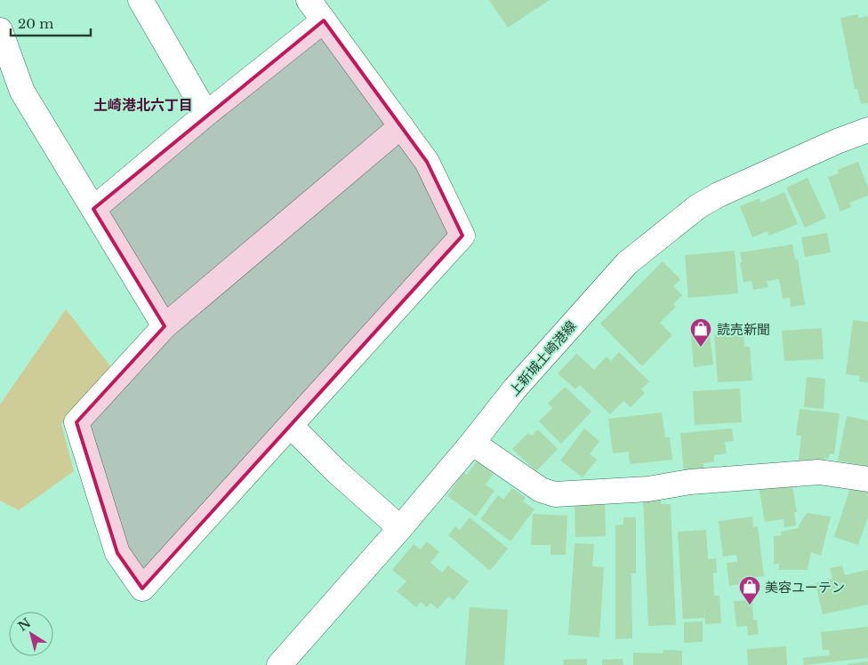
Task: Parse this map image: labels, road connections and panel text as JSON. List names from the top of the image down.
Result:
{
  "streets": {
    "street": ["上新城土崎港線"]
  },
  "districts": ["土崎港北六丁目"],
  "places": {
    "shop": ["読売新聞", "美容ユーテン"]
  },
  "scale_bar": "20 m",
  "north": "top left"
}
